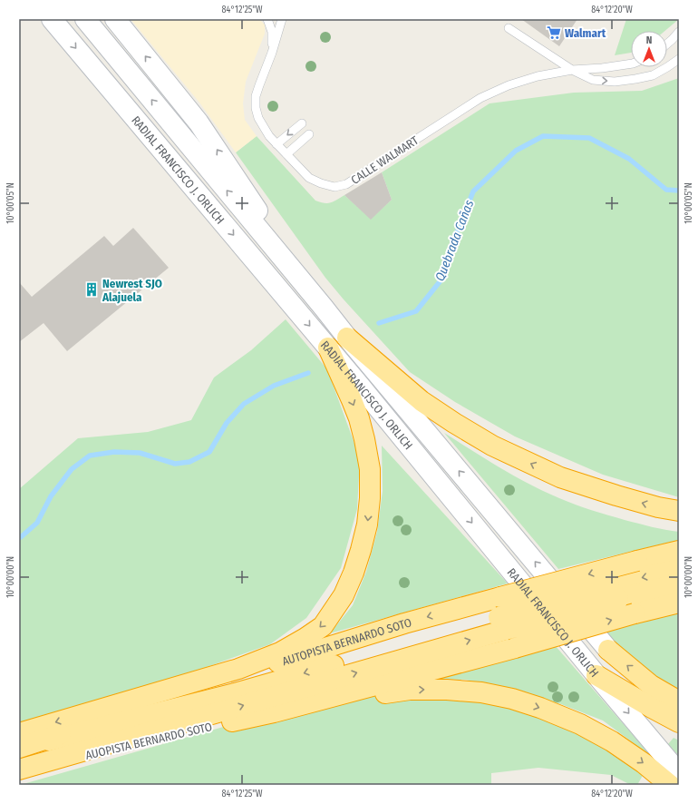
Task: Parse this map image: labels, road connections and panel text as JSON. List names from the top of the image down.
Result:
{
  "streets": {
    "highway": ["AUTOPISTA BERNARDO SOTO", "AUOPISTA BERNARDO SOTO"],
    "main road": ["RADIAL FRANCISCO J. ORLICH"],
    "lane": ["CALLE WALMART"]
  },
  "crossings": [
    ["AUTOPISTA BERNARDO SOTO", "AUOPISTA BERNARDO SOTO"]
  ],
  "water": ["Quebrada Cañas"],
  "places": {
    "supermarket": ["Walmart"],
    "building": ["Newrest SJO Alajuela"]
  },
  "north": "top",
  "coordinates": [
    "84°12'25\"W",
    "84°12'20\"W",
    "10°00'05\"N",
    "10°00'00\"N"
  ]
}
